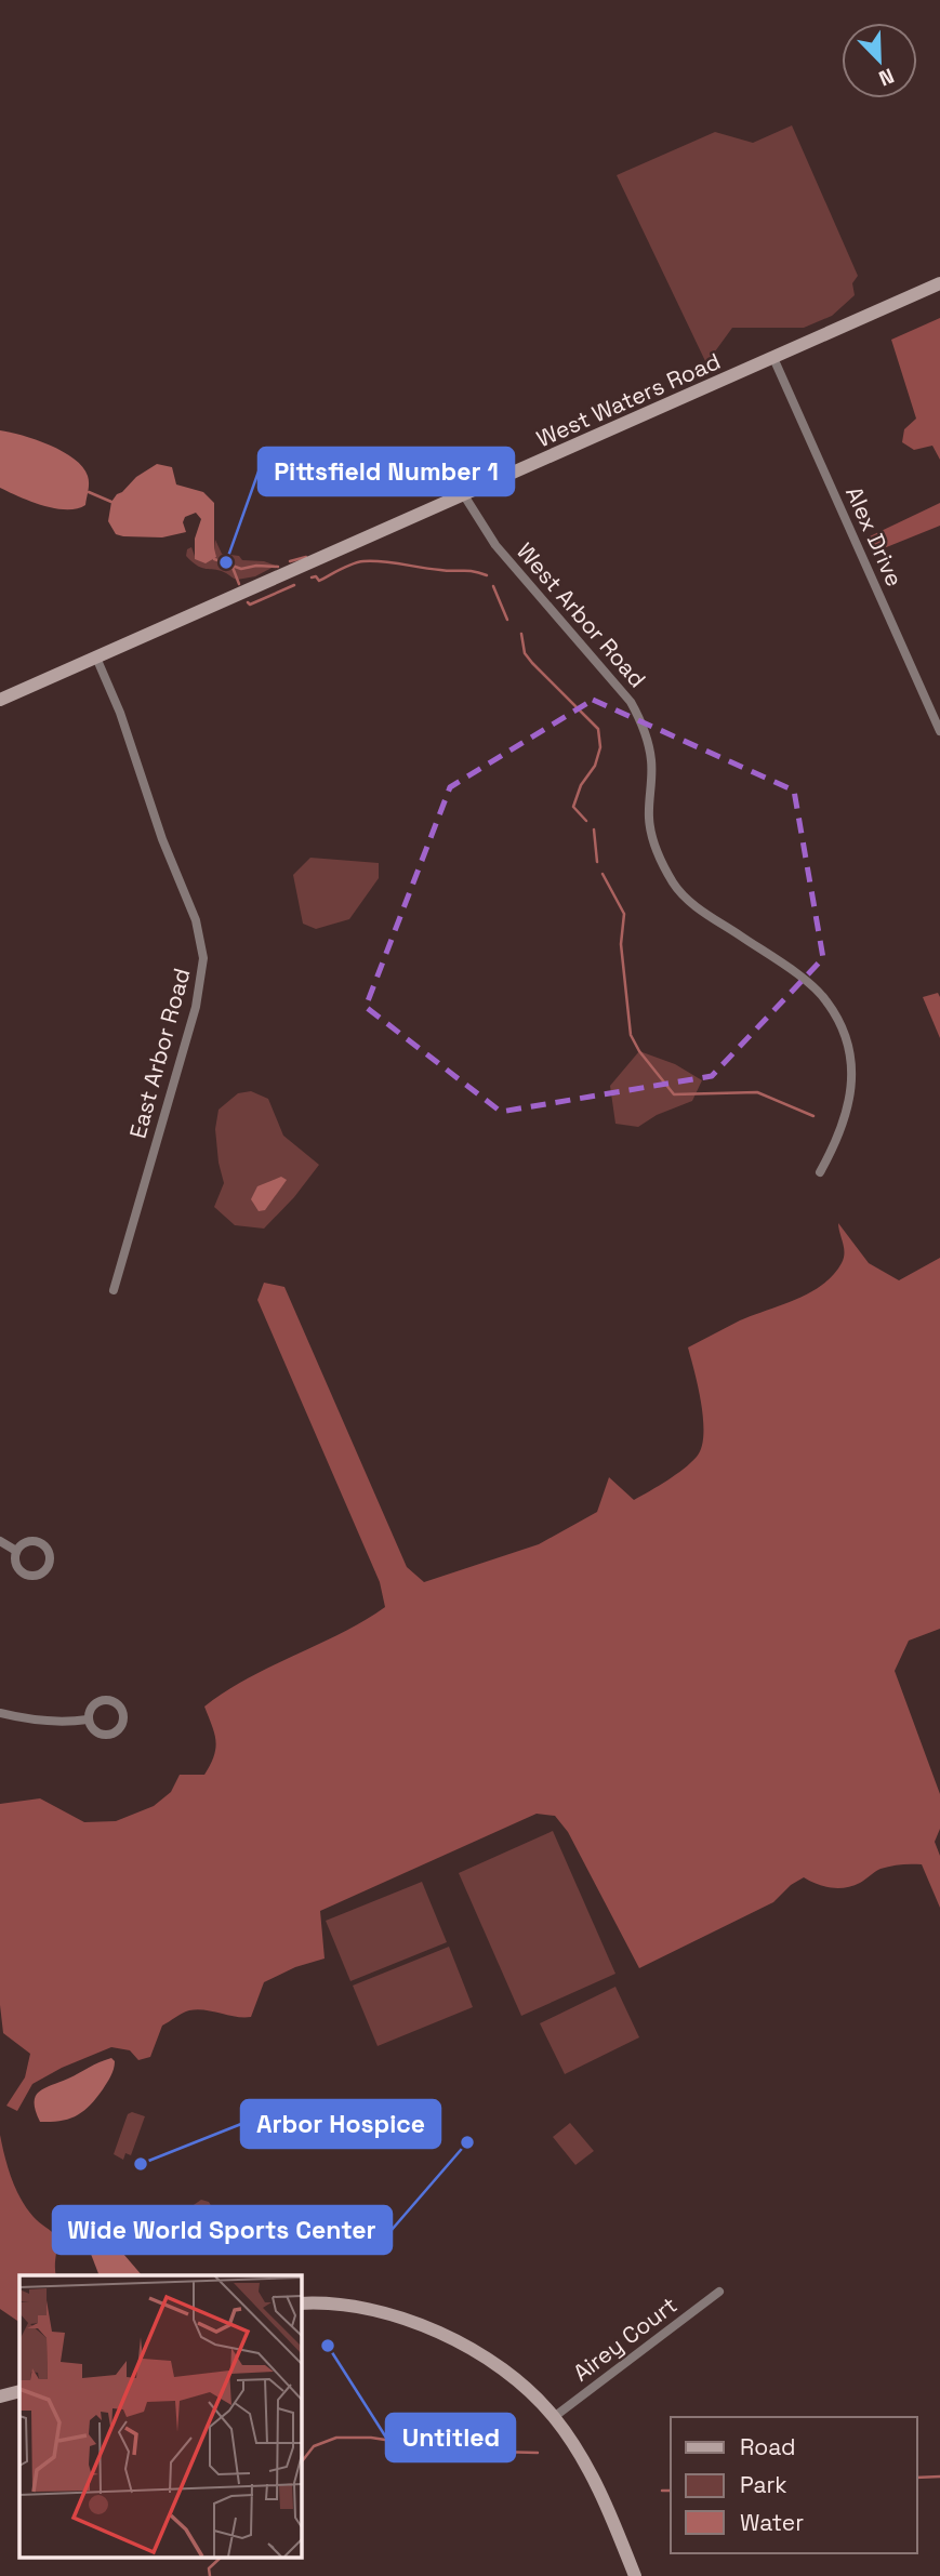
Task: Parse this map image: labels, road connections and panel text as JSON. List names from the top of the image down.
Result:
{
  "streets": {
    "street": [
      "West Waters Road",
      "Alex Drive",
      "West Arbor Road",
      "East Arbor Road",
      "Airey Court"
    ]
  },
  "crossings": [
    ["West Waters Road", "Alex Drive"],
    ["West Waters Road", "West Arbor Road"],
    ["West Waters Road", "East Arbor Road"]
  ],
  "places": [
    "Pittsfield Number 1",
    "Wide World Sports Center",
    "Arbor Hospice",
    "Untitled"
  ],
  "legend": ["Road", "Park", "Water"],
  "north": "bottom right"
}
